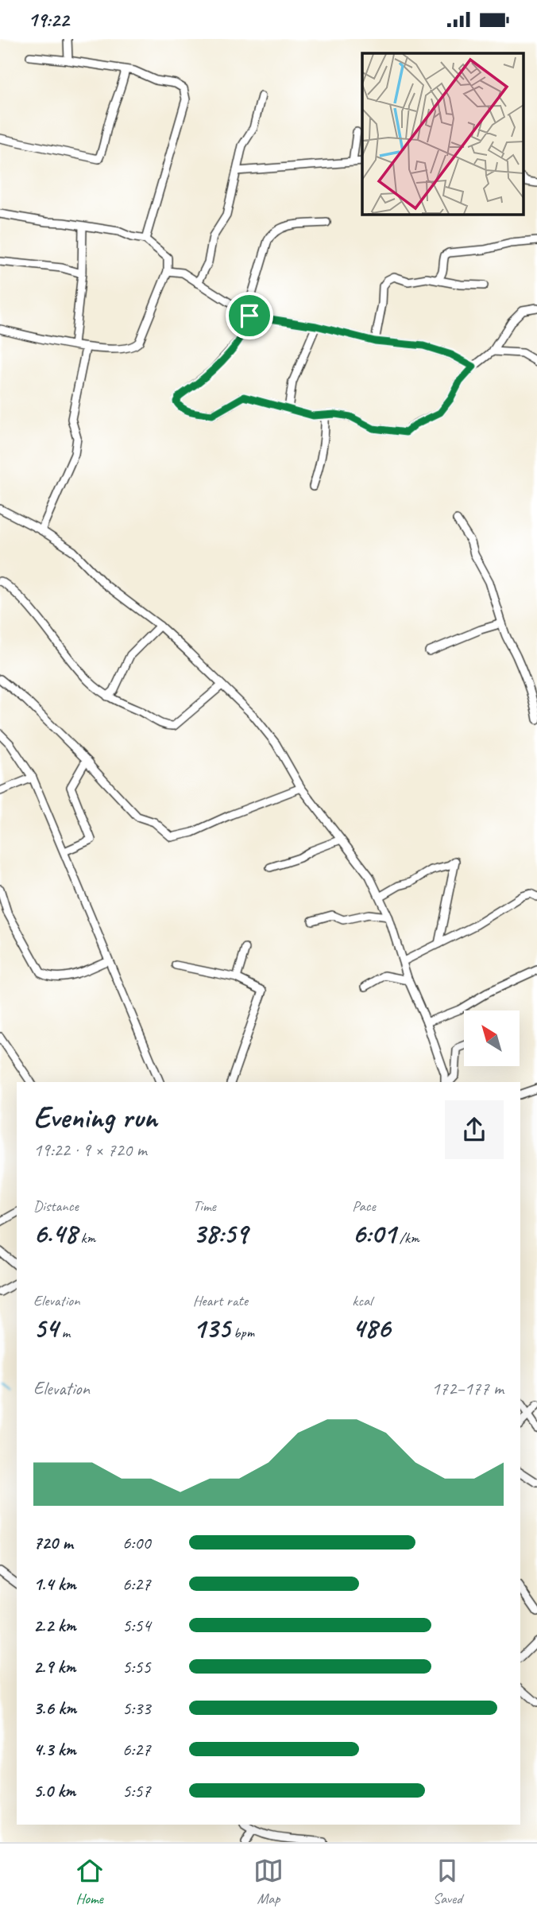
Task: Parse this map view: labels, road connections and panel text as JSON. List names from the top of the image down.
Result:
{
  "north": "top left",
  "page": {
    "status": "19:22",
    "heading": ["Evening run", "19:22 · 9 × 720 m"],
    "stats": [
      ["Distance", "6.48 km"],
      ["Time", "38:59"],
      ["Pace", "6:01 /km"],
      ["Elevation", "54 m"],
      ["Heart rate", "135 bpm"],
      ["kcal", "486"]
    ],
    "chart": ["Elevation", "172–177 m"],
    "list": [
      {
        "name": "720 m",
        "note": "6:00"
      },
      {
        "name": "1.4 km",
        "note": "6:27"
      },
      {
        "name": "2.2 km",
        "note": "5:54"
      },
      {
        "name": "2.9 km",
        "note": "5:55"
      },
      {
        "name": "3.6 km",
        "note": "5:33"
      },
      {
        "name": "4.3 km",
        "note": "6:27"
      },
      {
        "name": "5.0 km",
        "note": "5:57"
      }
    ],
    "tabs": ["Home", "Map", "Saved"]
  }
}
